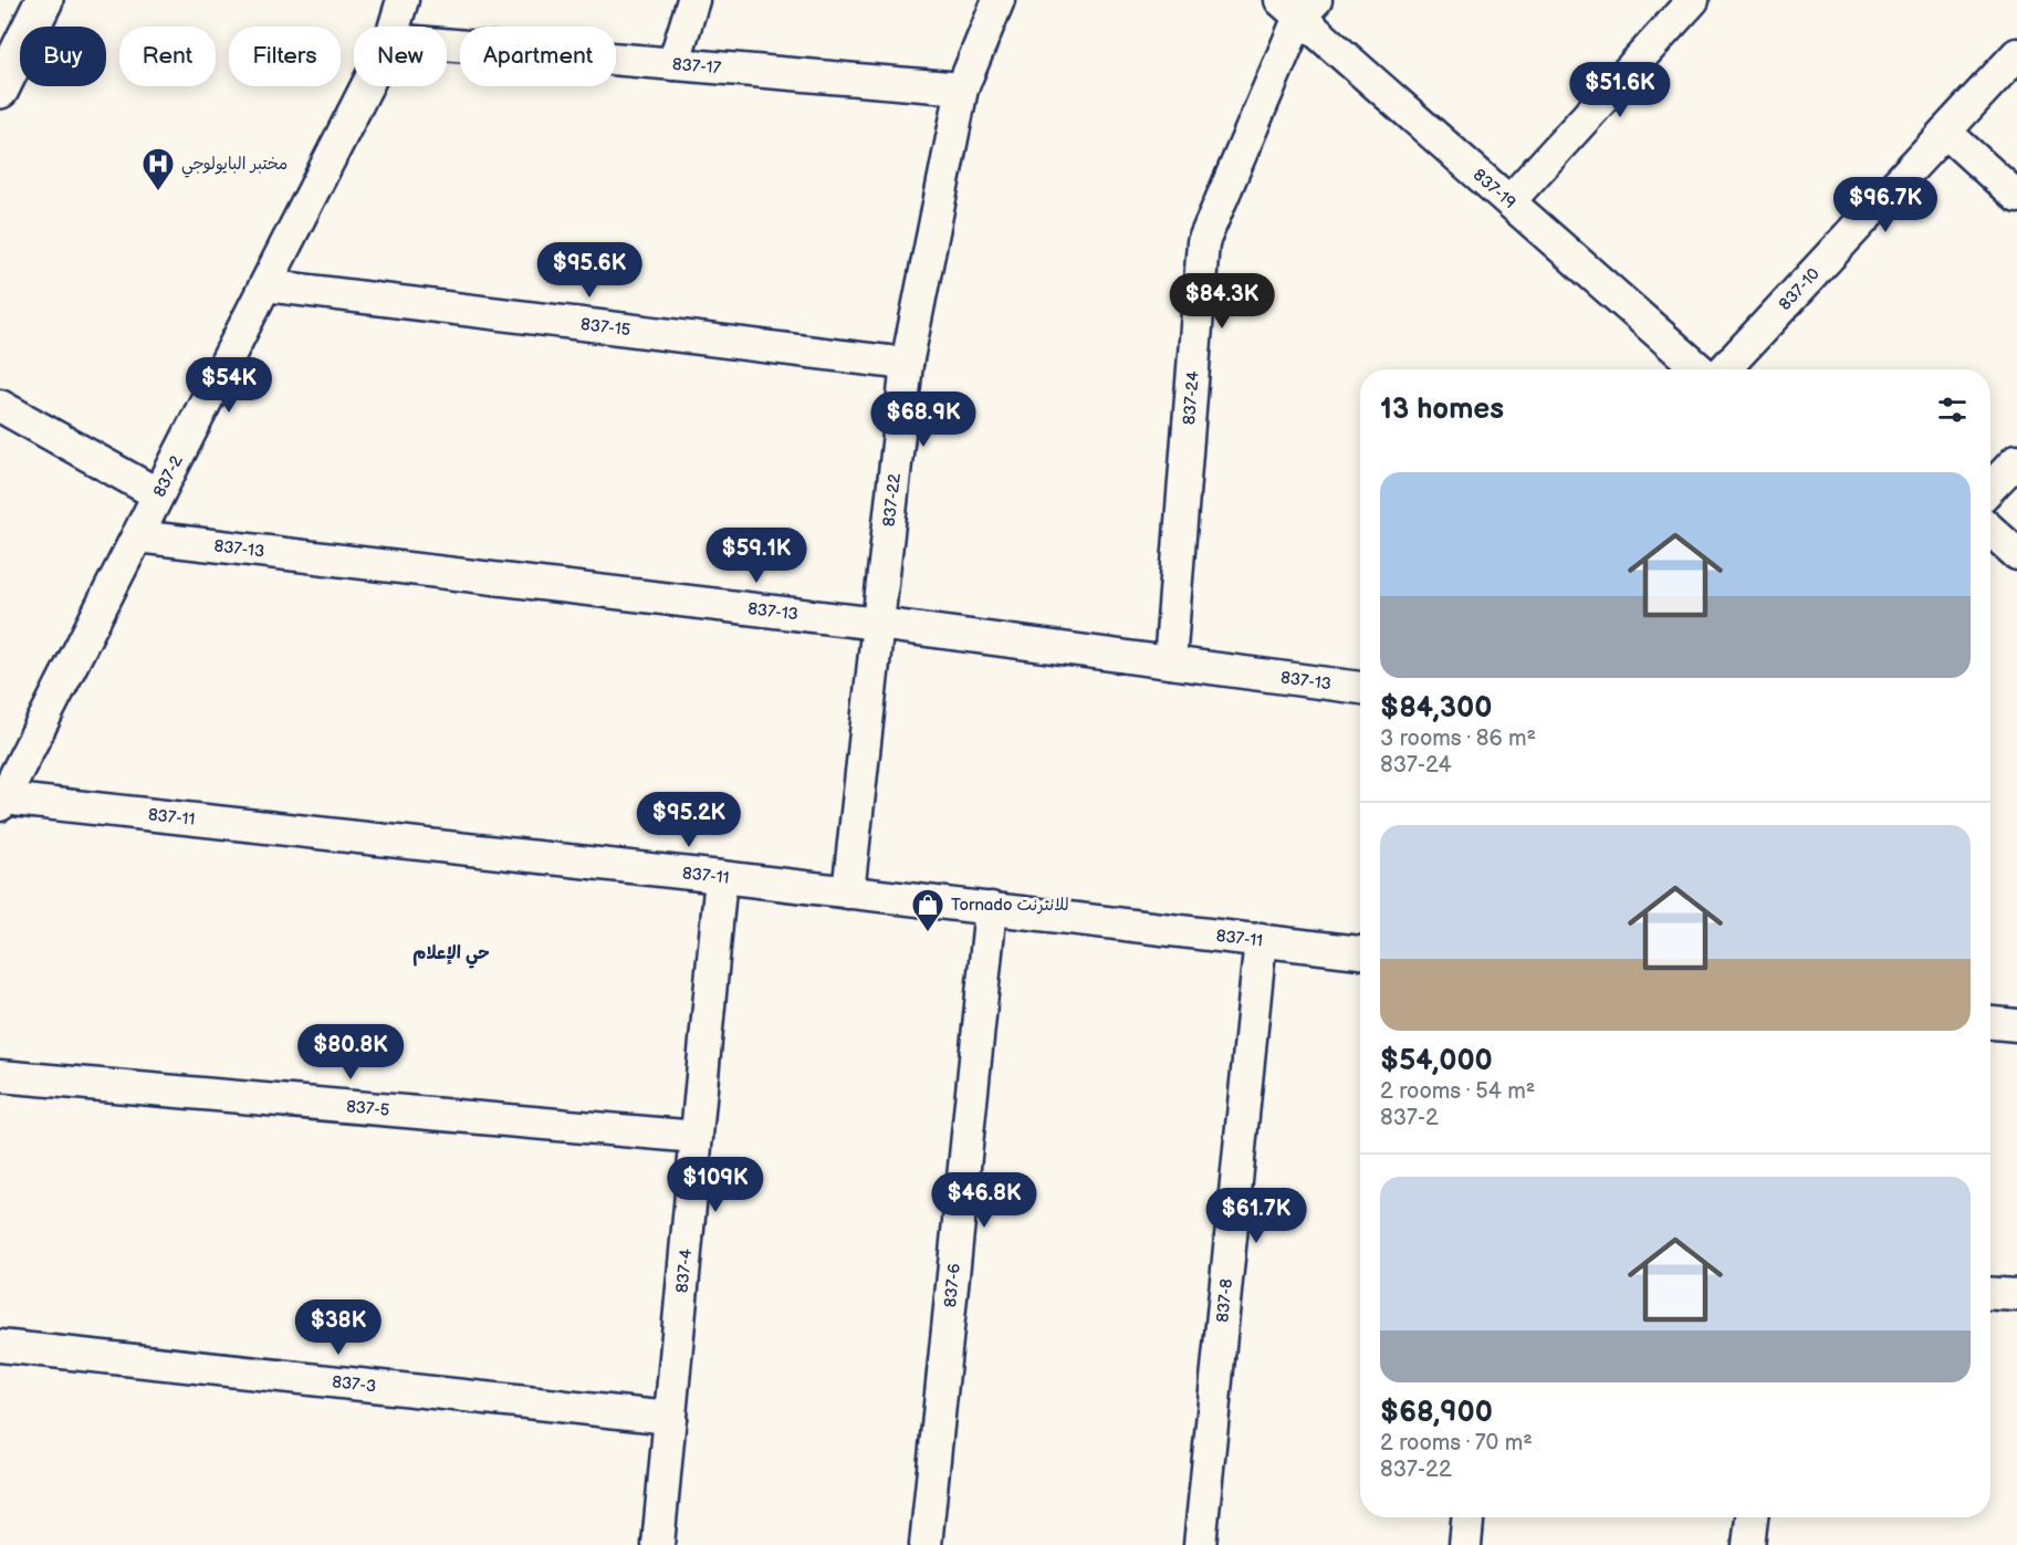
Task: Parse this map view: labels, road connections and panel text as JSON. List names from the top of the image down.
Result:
{
  "streets": {
    "street": [
      "837-17",
      "837-19",
      "837-10",
      "837-15",
      "837-24",
      "837-2",
      "837-22",
      "837-13",
      "837-11",
      "837-5",
      "837-4",
      "837-6",
      "837-8",
      "837-3"
    ]
  },
  "crossings": [
    ["837-17", "837-22"],
    ["837-19", "837-24"],
    ["837-15", "837-2"],
    ["837-15", "837-22"],
    ["837-24", "837-13"],
    ["837-2", "837-13"],
    ["837-2", "837-11"],
    ["837-22", "837-13"],
    ["837-22", "837-11"],
    ["837-11", "837-4"],
    ["837-11", "837-6"],
    ["837-11", "837-8"],
    ["837-5", "837-4"],
    ["837-4", "837-3"]
  ],
  "districts": ["حي الإعلام"],
  "places": {
    "hospital": ["مختبر البايولوجي"],
    "shop": ["Tornado للانترنت"]
  },
  "page": {
    "chip": [
      "Buy",
      "Rent",
      "Filters",
      "New",
      "Apartment"
    ],
    "price": [
      "$51.6K",
      "$96.7K",
      "$95.6K",
      "$84.3K",
      "$54K",
      "$68.9K",
      "$59.1K",
      "$95.2K",
      "$80.8K",
      "$109K",
      "$46.8K",
      "$61.7K",
      "$38K"
    ],
    "heading": "13 homes",
    "list": [
      {
        "name": "$84,300",
        "note": "3 rooms · 86 m² · 837-24"
      },
      {
        "name": "$54,000",
        "note": "2 rooms · 54 m² · 837-2"
      },
      {
        "name": "$68,900",
        "note": "2 rooms · 70 m² · 837-22"
      }
    ]
  }
}
